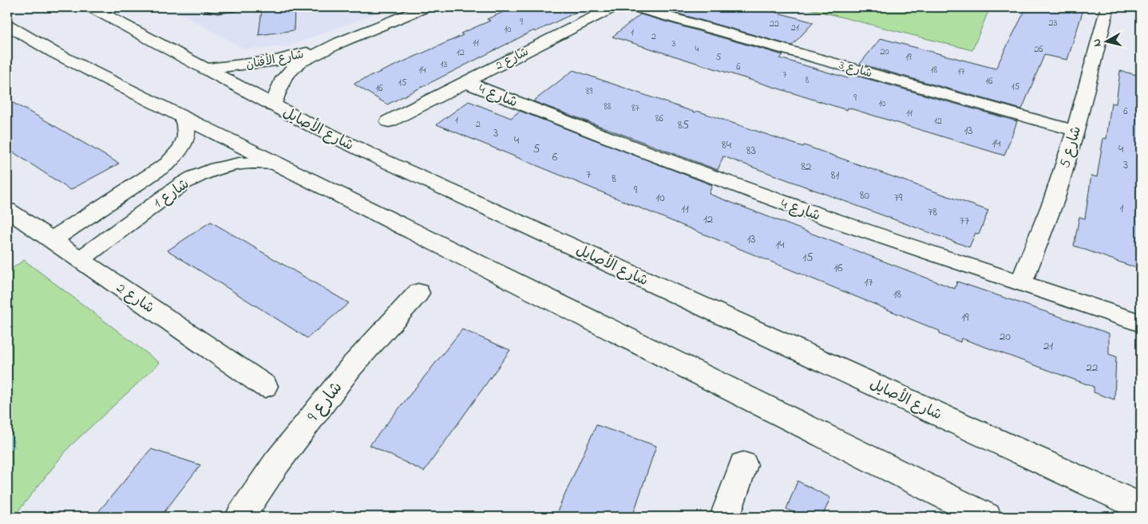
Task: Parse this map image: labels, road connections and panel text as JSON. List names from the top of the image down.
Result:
{
  "streets": {
    "street": [
      "شارع 2",
      "شارع الأفنان",
      "شارع 3",
      "شارع 4",
      "شارع الأصايل",
      "شارع 5",
      "شارع 1",
      "شارع 9"
    ]
  },
  "crossings": [
    ["شارع 2", "شارع 4"],
    ["شارع 2", "شارع 1"],
    ["شارع الأفنان", "شارع الأصايل"],
    ["شارع 3", "شارع 5"],
    ["شارع 4", "شارع 5"]
  ],
  "house_numbers": [
    "9",
    "23",
    "22",
    "21",
    "10",
    "1",
    "2",
    "11",
    "3",
    "4",
    "26",
    "20",
    "12",
    "5",
    "19",
    "13",
    "6",
    "14",
    "18",
    "17",
    "7",
    "8",
    "16",
    "15",
    "15",
    "16",
    "89",
    "9",
    "10",
    "88",
    "87",
    "6",
    "11",
    "86",
    "1",
    "12",
    "2",
    "85",
    "13",
    "3",
    "4",
    "14",
    "84",
    "5",
    "4",
    "83",
    "6",
    "3",
    "82",
    "7",
    "81",
    "8",
    "9",
    "80",
    "10",
    "79",
    "1",
    "11",
    "78",
    "12",
    "77",
    "13",
    "14",
    "15",
    "16",
    "17",
    "18",
    "19",
    "20",
    "21",
    "22"
  ],
  "north": "left"
}
